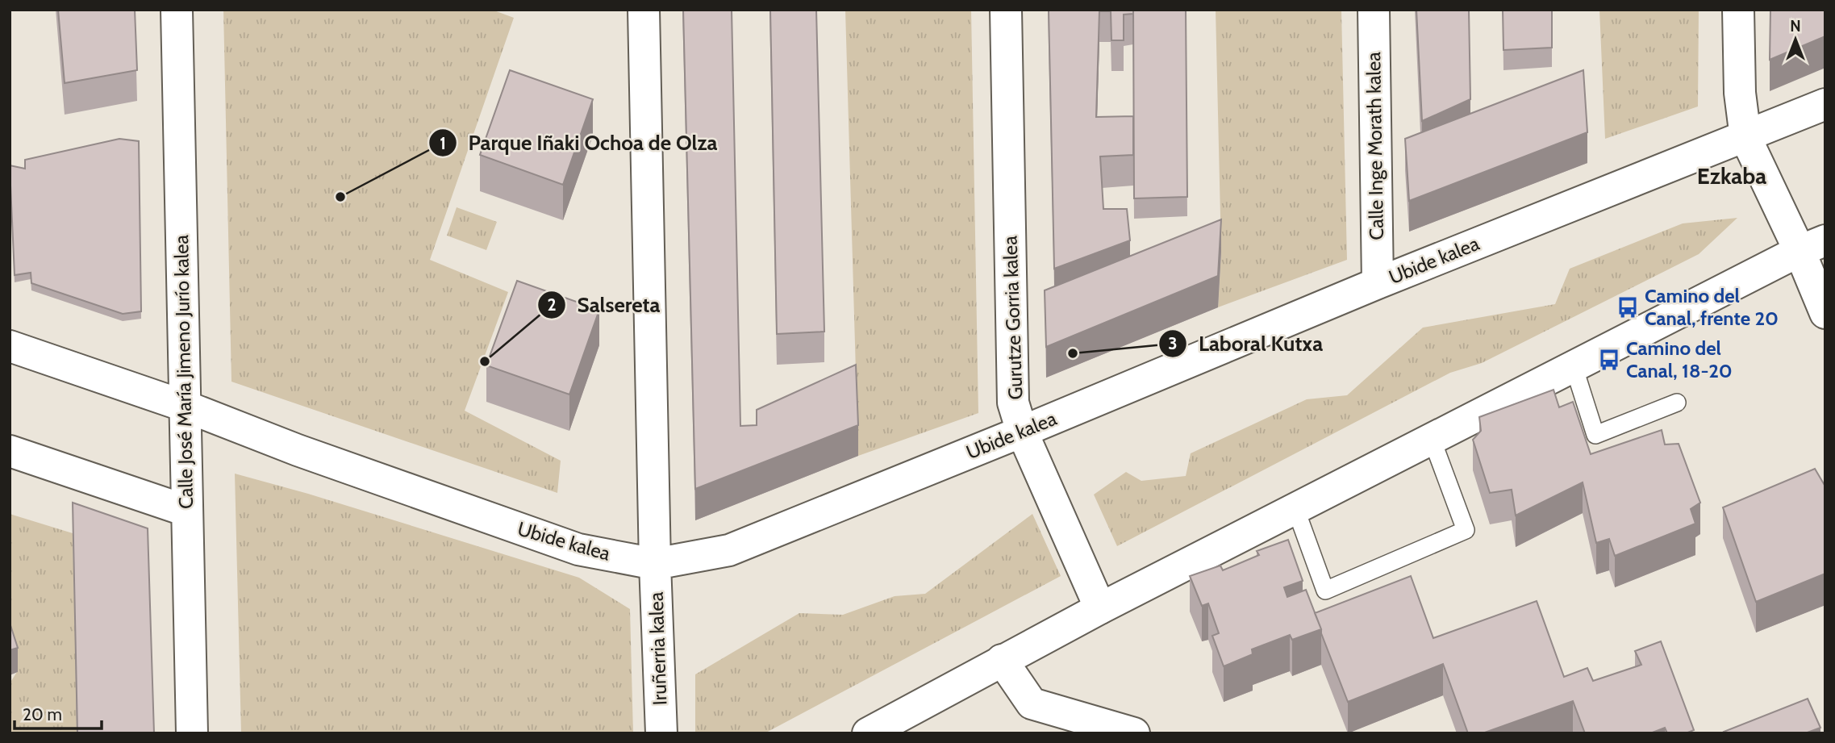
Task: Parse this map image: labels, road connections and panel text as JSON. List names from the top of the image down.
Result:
{
  "streets": {
    "street": [
      "Calle Inge Morath kalea",
      "Ubide kalea",
      "Gurutze Gorria kalea",
      "Calle José María Jimeno Jurío kalea",
      "Iruñerria kalea"
    ]
  },
  "crossings": [
    ["Calle Inge Morath kalea", "Ubide kalea"],
    ["Ubide kalea", "Gurutze Gorria kalea"],
    ["Ubide kalea", "Calle José María Jimeno Jurío kalea"],
    ["Ubide kalea", "Iruñerria kalea"]
  ],
  "districts": ["Ezkaba"],
  "places": {
    "other": ["Parque Iñaki Ochoa de Olza", "Laboral Kutxa", "Salsereta"],
    "bus stop": ["Camino del Canal, frente 20", "Camino del Canal, 18-20"]
  },
  "scale_bar": "20 m",
  "north": "top"
}
